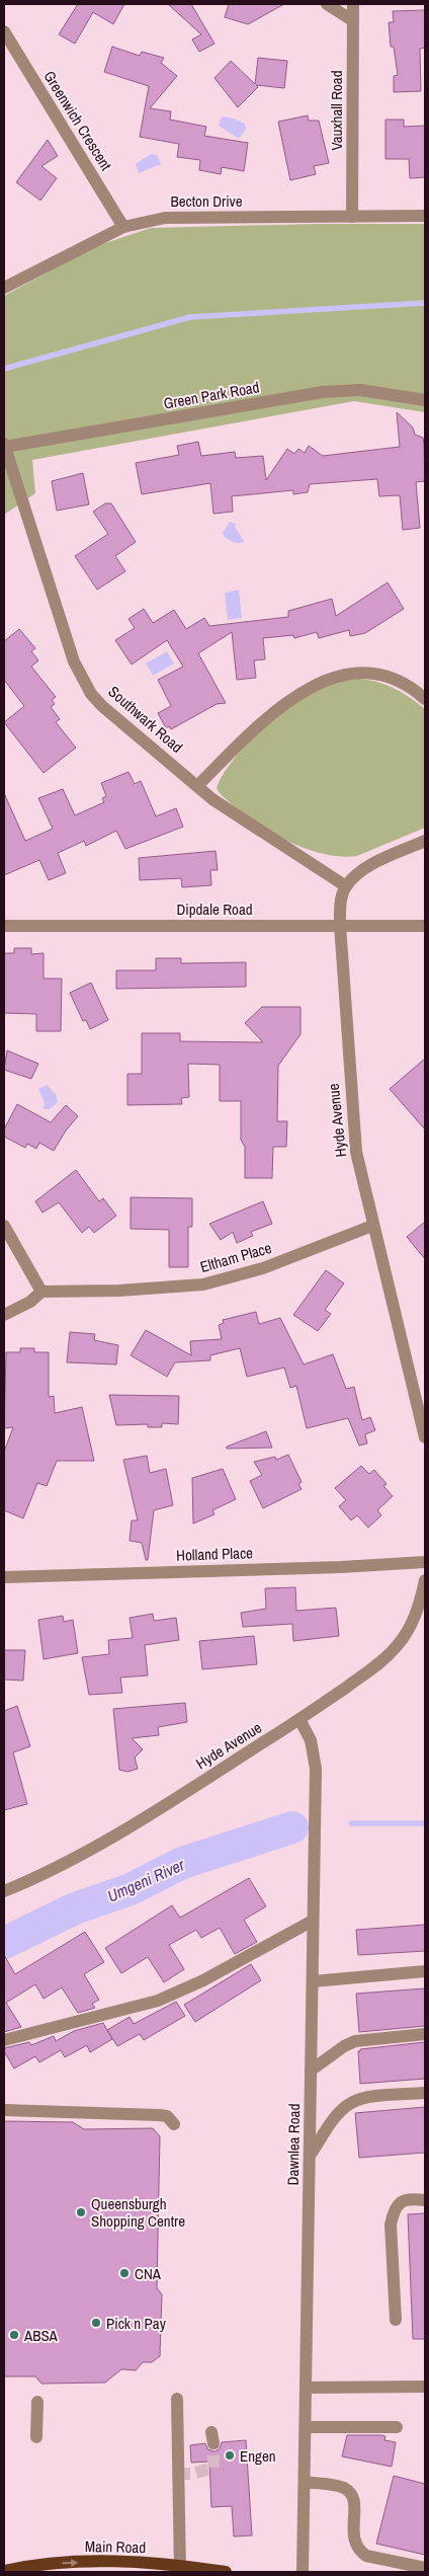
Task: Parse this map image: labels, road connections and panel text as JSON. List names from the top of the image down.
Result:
{
  "streets": {
    "main road": ["Main Road"],
    "street": [
      "Vauxhall Road",
      "Greenwich Crescent",
      "Becton Drive",
      "Green Park Road",
      "Southwark Road",
      "Dipdale Road",
      "Hyde Avenue",
      "Eltham Place",
      "Holland Place",
      "Dawnlea Road"
    ]
  },
  "crossings": [
    ["Vauxhall Road", "Becton Drive"],
    ["Greenwich Crescent", "Becton Drive"],
    ["Green Park Road", "Southwark Road"],
    ["Southwark Road", "Hyde Avenue"],
    ["Dipdale Road", "Hyde Avenue"],
    ["Hyde Avenue", "Eltham Place"],
    ["Hyde Avenue", "Dawnlea Road"]
  ],
  "one_way": ["Main Road"],
  "water": ["Umgeni River"],
  "places": [
    "Queensburgh Shopping Centre",
    "CNA",
    "Pick n Pay",
    "ABSA",
    "Engen"
  ]
}
